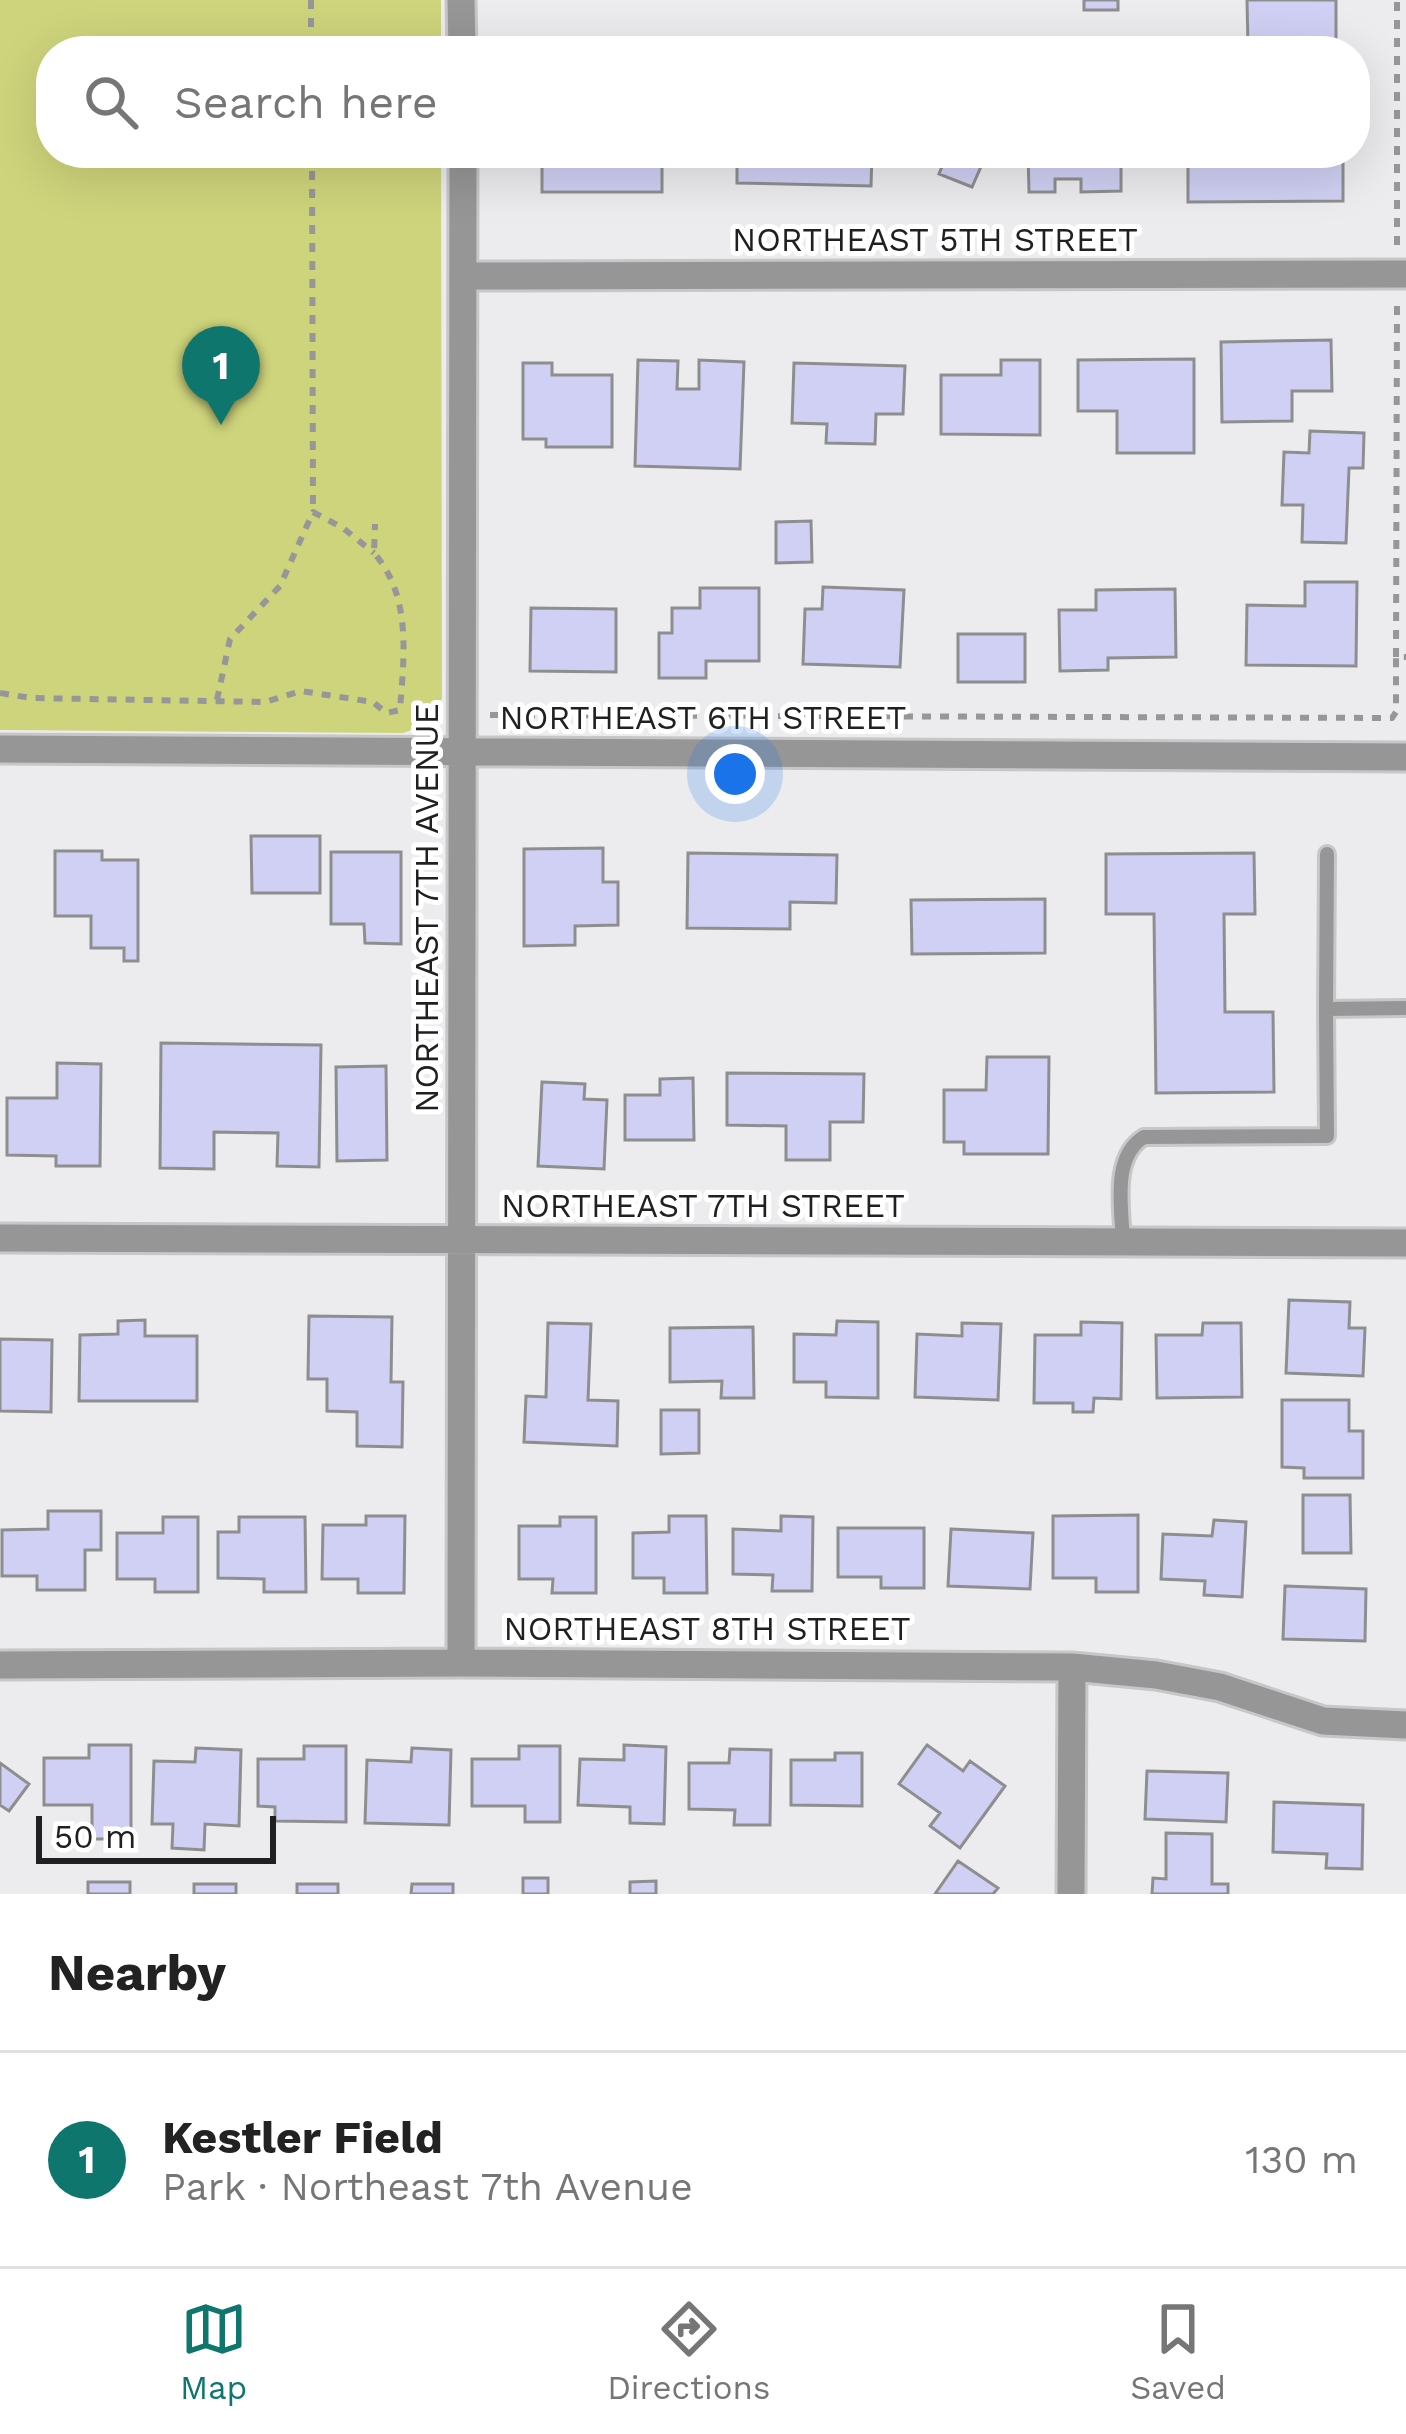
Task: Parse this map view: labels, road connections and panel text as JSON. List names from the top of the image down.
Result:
{
  "streets": {
    "street": [
      "NORTHEAST 5TH STREET",
      "NORTHEAST 6TH STREET",
      "NORTHEAST 7TH AVENUE",
      "NORTHEAST 7TH STREET",
      "NORTHEAST 8TH STREET"
    ]
  },
  "crossings": [
    ["NORTHEAST 5TH STREET", "NORTHEAST 7TH AVENUE"],
    ["NORTHEAST 6TH STREET", "NORTHEAST 7TH AVENUE"],
    ["NORTHEAST 7TH AVENUE", "NORTHEAST 7TH STREET"],
    ["NORTHEAST 7TH AVENUE", "NORTHEAST 8TH STREET"]
  ],
  "scale_bar": "50 m",
  "page": {
    "search": "Search here",
    "pins": "1",
    "scale": "50 m",
    "heading": "Nearby",
    "list": [
      {
        "mark": "1",
        "name": "Kestler Field",
        "note": "Park · Northeast 7th Avenue",
        "value": "130 m"
      }
    ],
    "nav": ["Map", "Directions", "Saved"]
  }
}
